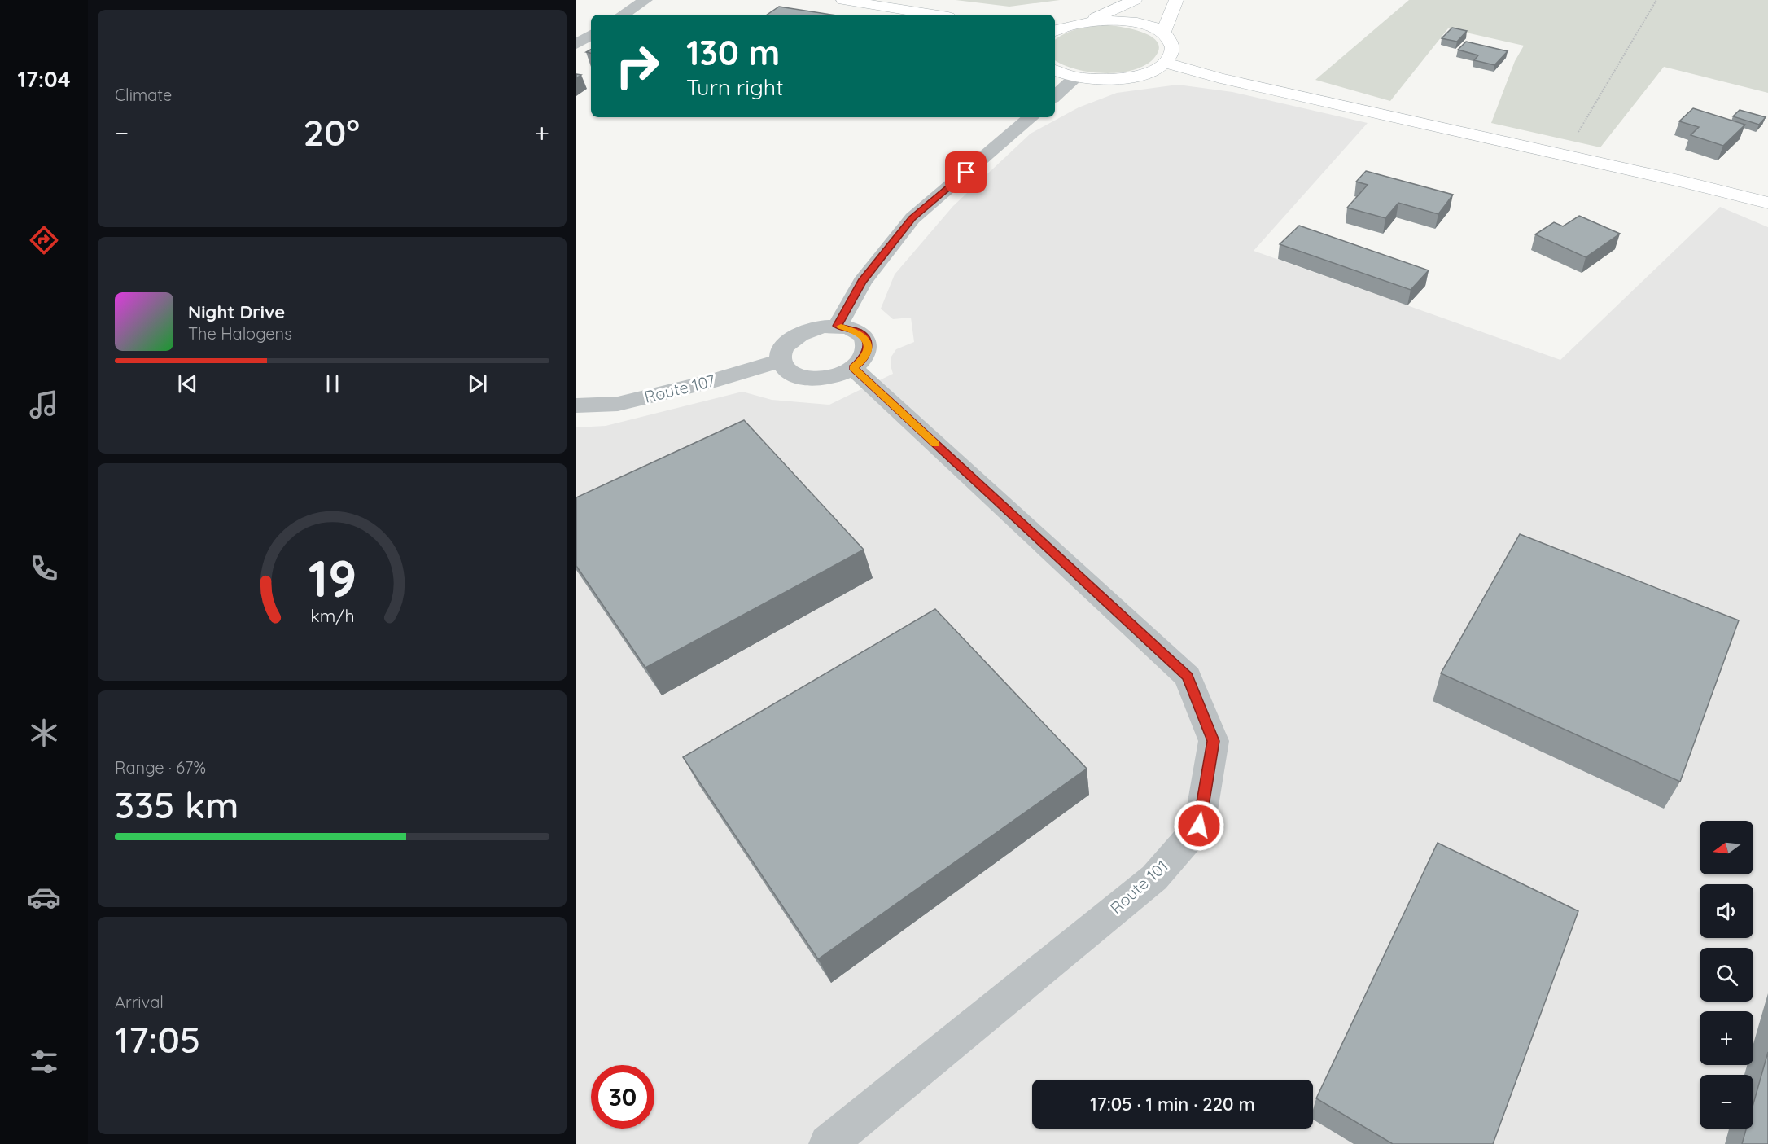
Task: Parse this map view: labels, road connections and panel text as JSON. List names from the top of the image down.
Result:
{
  "streets": {
    "street": ["Route 107", "Route 101"]
  },
  "crossings": [
    ["Route 107", "Route 101"]
  ],
  "north": "left",
  "page": {
    "tabs": "17:04",
    "tile": [
      "Climate",
      ["Range · 67%", "335 km"],
      ["Arrival", "17:05"]
    ],
    "turn": ["130 m", "Turn right"],
    "heat": ["−", "20°", "+"],
    "song": ["Night Drive", "The Halogens"],
    "map_buttons": ["+", "−"],
    "limit": "30",
    "trip": "17:05 · 1 min · 220 m",
    "gauge": ["19", "km/h"]
  }
}
